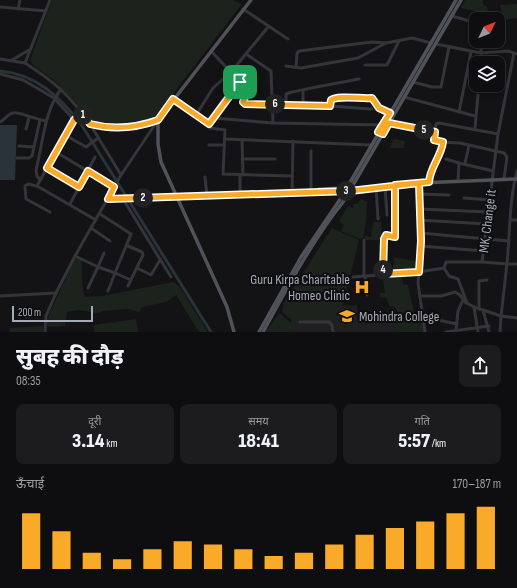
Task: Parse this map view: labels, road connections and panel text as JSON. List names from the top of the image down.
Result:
{
  "streets": {
    "street": ["MK, Change it"]
  },
  "places": {
    "hospital": ["Guru Kirpa Charitable Homeo Clinic"],
    "school or university": ["Mohindra College"]
  },
  "scale_bar": "200 m",
  "north": "top right",
  "page": {
    "pins": [
      "6",
      "1",
      "5",
      "3",
      "2",
      "4"
    ],
    "scale": "200 m",
    "heading": ["सुबह की दौड़", "08:35"],
    "stats": [
      ["दूरी", "3.14 km"],
      ["समय", "18:41"],
      ["गति", "5:57 /km"]
    ],
    "chart": ["ऊँचाई", "170–187 m"]
  }
}
